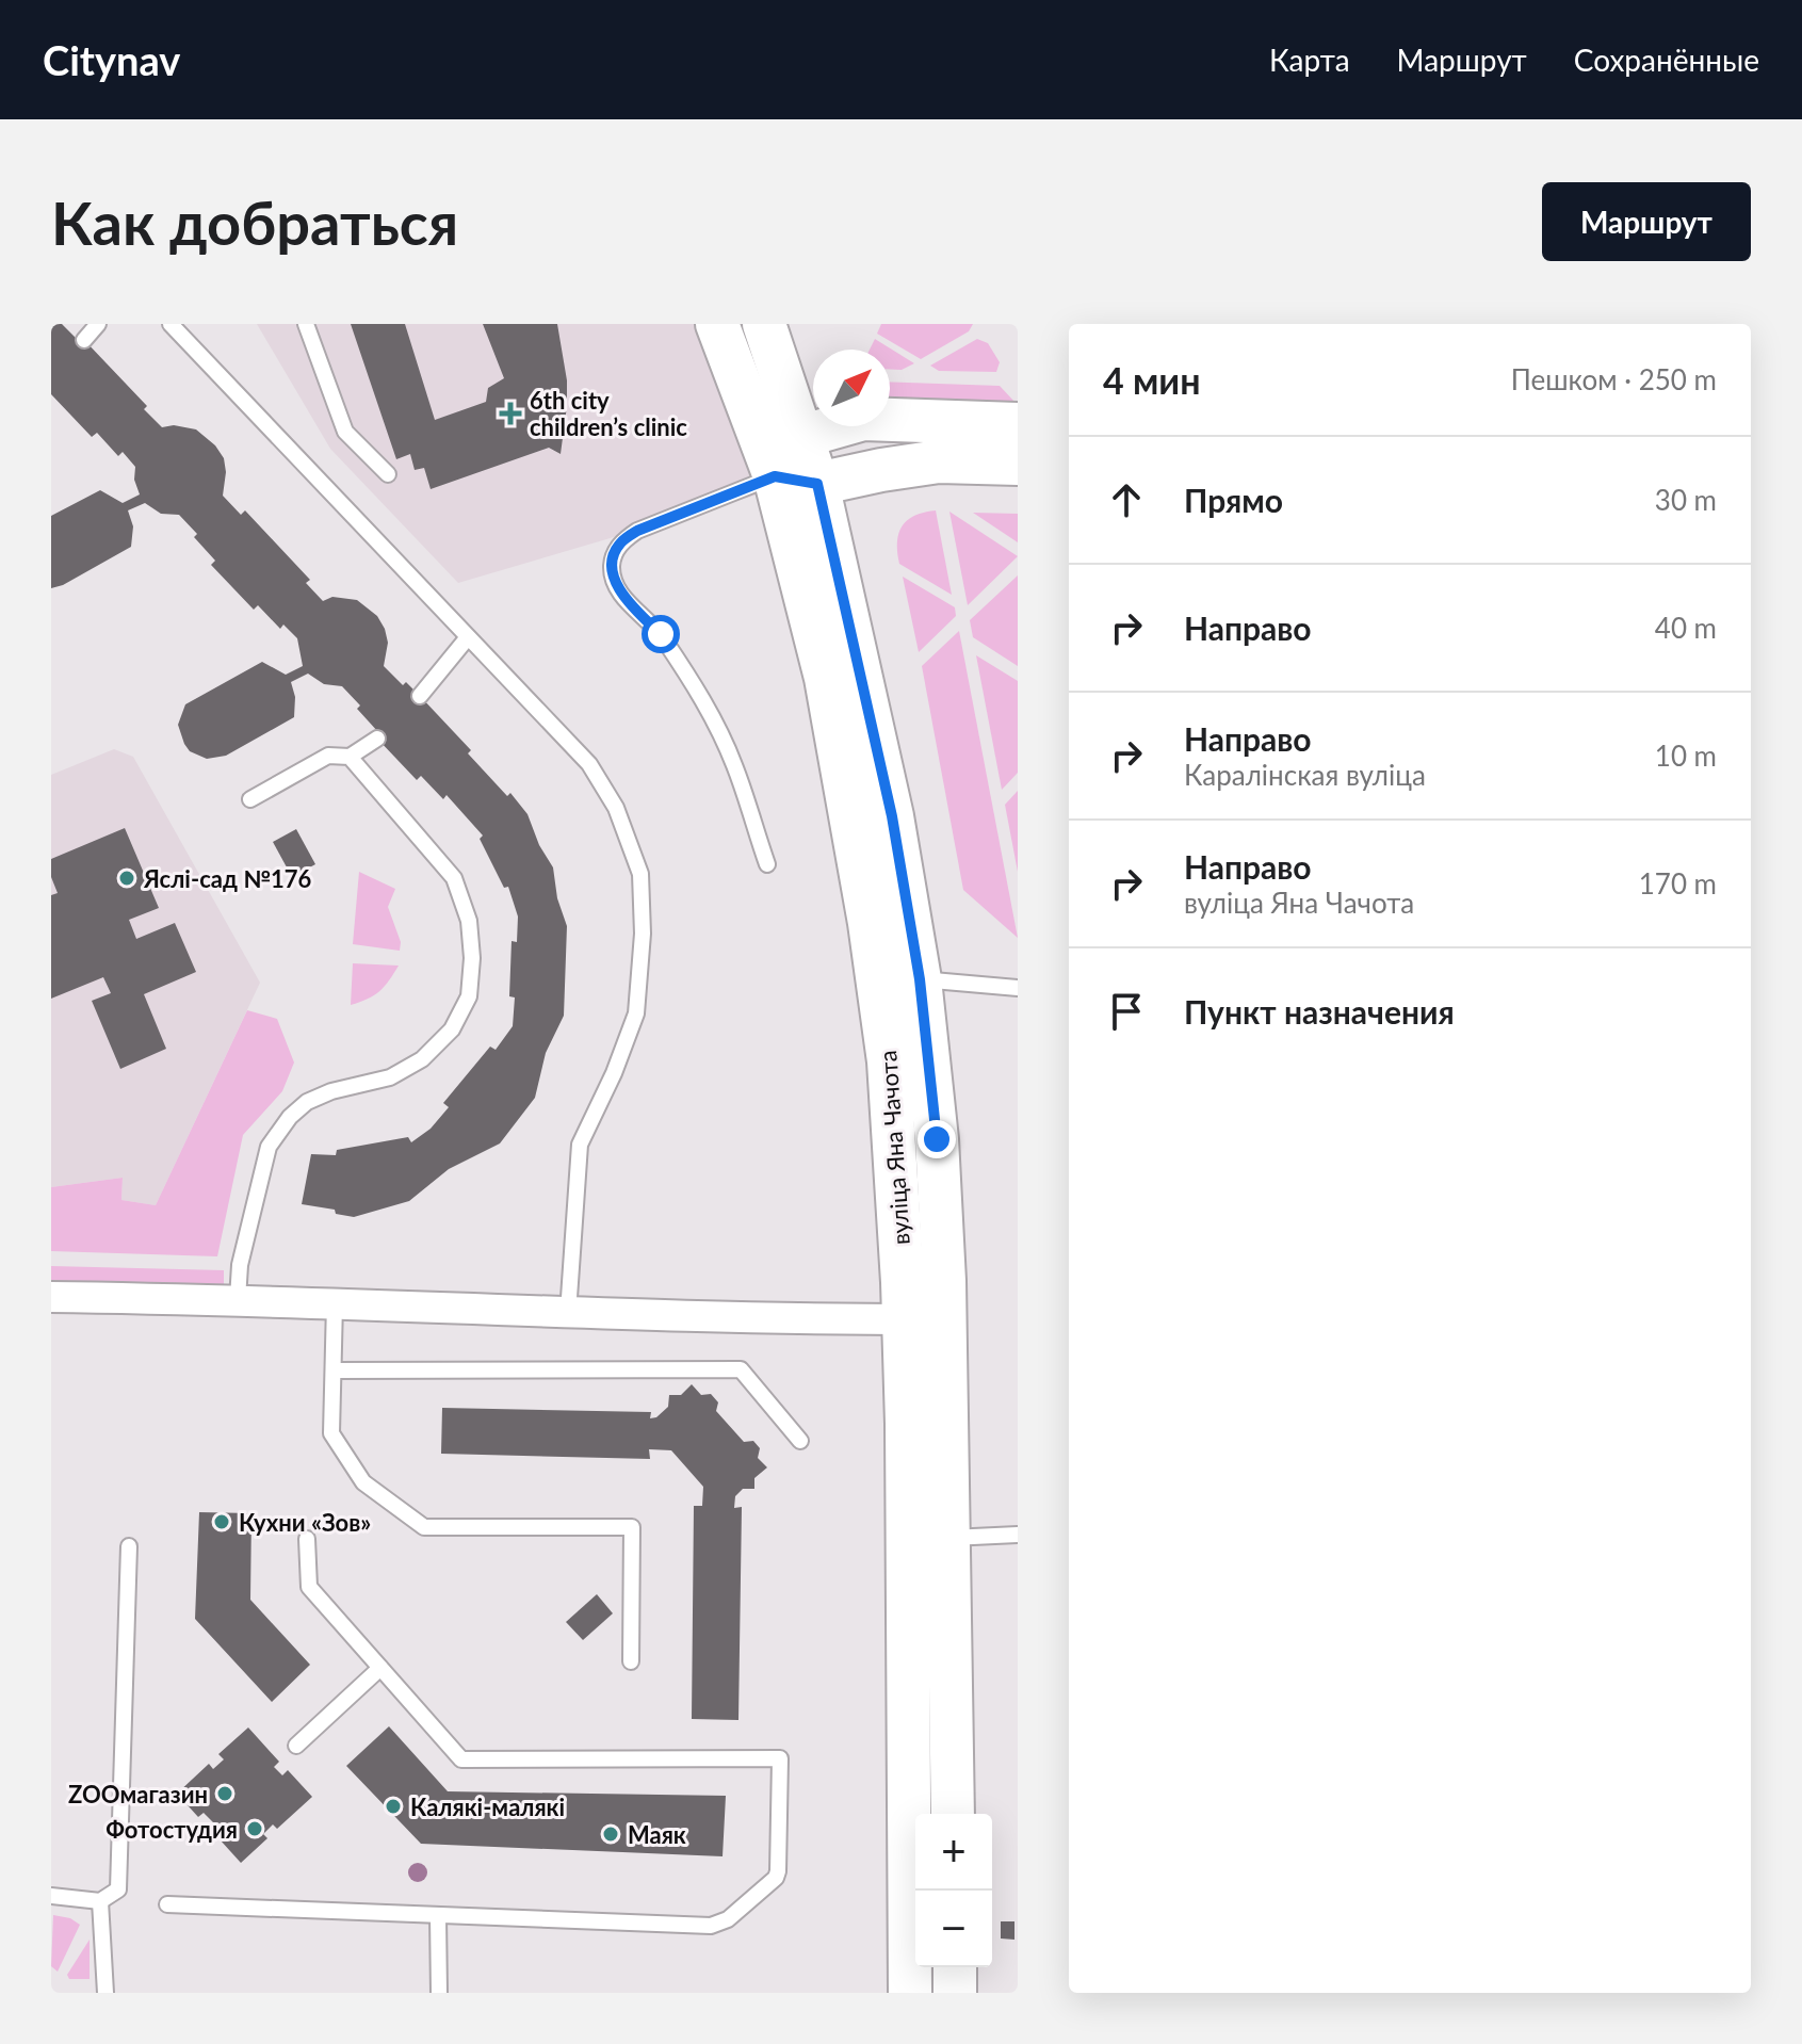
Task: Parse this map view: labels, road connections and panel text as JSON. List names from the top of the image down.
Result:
{
  "streets": {
    "main road": ["вуліца Яна Чачота"]
  },
  "places": {
    "health": ["6th city children’s clinic"],
    "other": [
      "Яслі-сад №176",
      "Кухни «Зов»",
      "ZOOмагазин",
      "Калякі-малякі",
      "Фотостудия",
      "Маяк"
    ]
  },
  "north": "top right",
  "page": {
    "header": "Citynav",
    "nav": ["Карта", "Маршрут", "Сохранённые"],
    "buttons": "Маршрут",
    "title": "Как добраться",
    "heading": ["4 мин", "Пешком · 250 m"],
    "list": [
      ["Прямо", "30 m"],
      ["Направо", "40 m"],
      ["Направо", "Каралінская вуліца", "10 m"],
      ["Направо", "вуліца Яна Чачота", "170 m"],
      "Пункт назначения"
    ],
    "map_buttons": ["+", "−"]
  }
}
